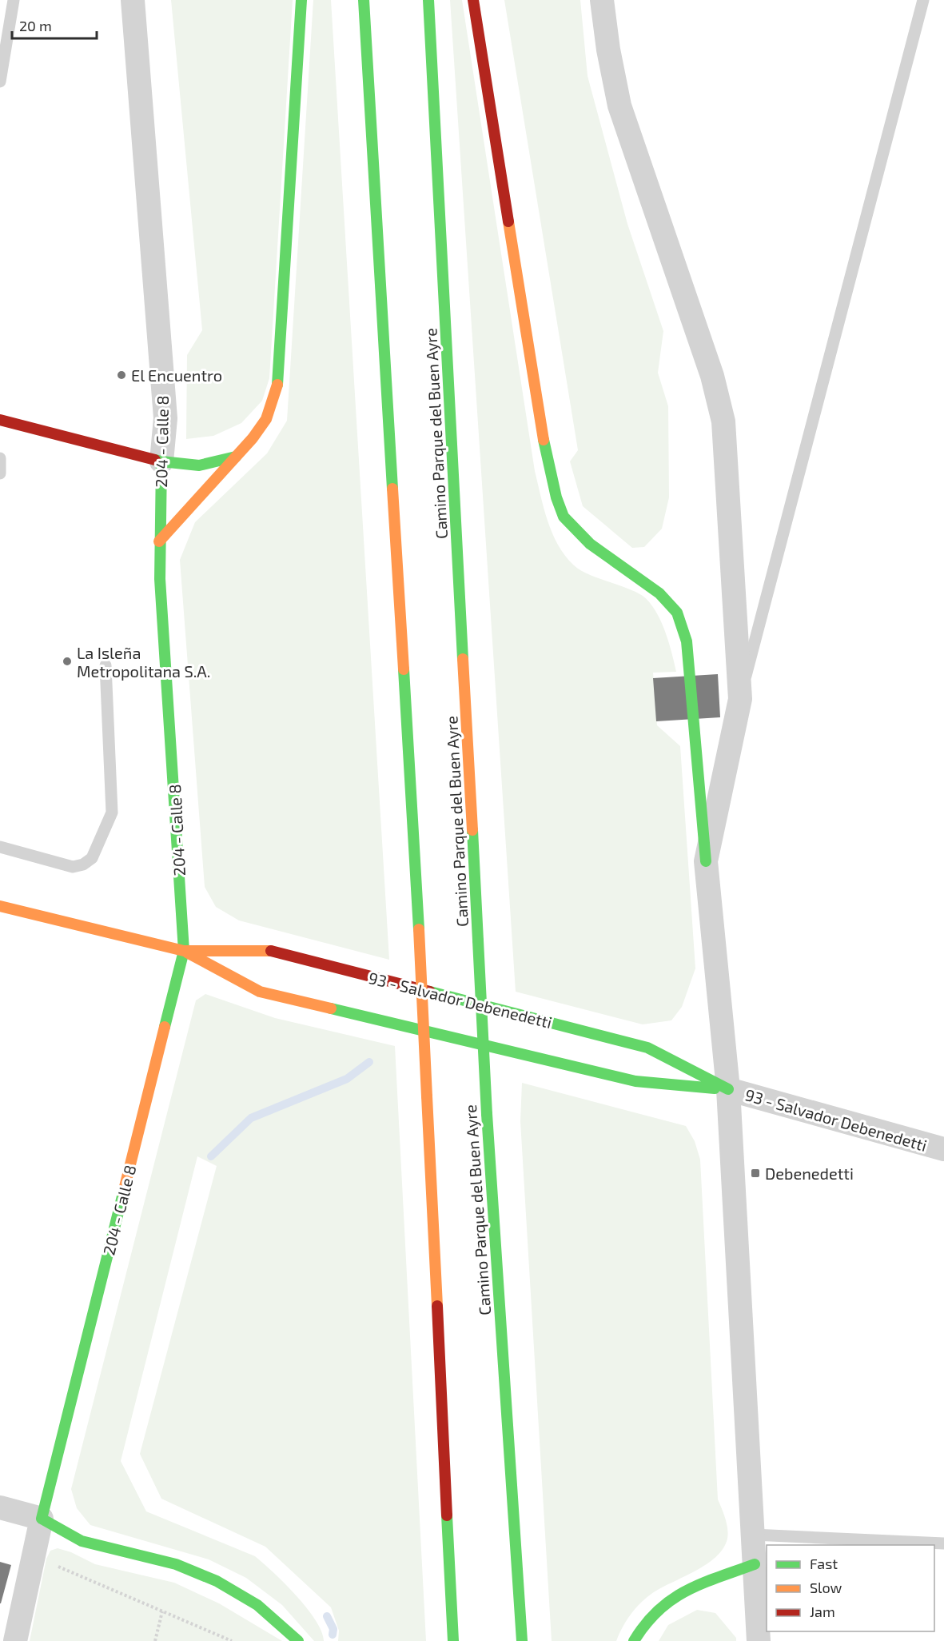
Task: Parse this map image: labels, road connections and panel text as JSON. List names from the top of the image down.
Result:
{
  "streets": {
    "main road": ["Camino Parque del Buen Ayre", "204 - Calle 8", "93 - Salvador Debenedetti"]
  },
  "crossings": [
    ["204 - Calle 8", "93 - Salvador Debenedetti"]
  ],
  "places": {
    "other": ["El Encuentro", "La Isleña Metropolitana S.A."],
    "transit": ["Debenedetti"]
  },
  "legend": ["Fast", "Slow", "Jam"],
  "scale_bar": "20 m"
}
